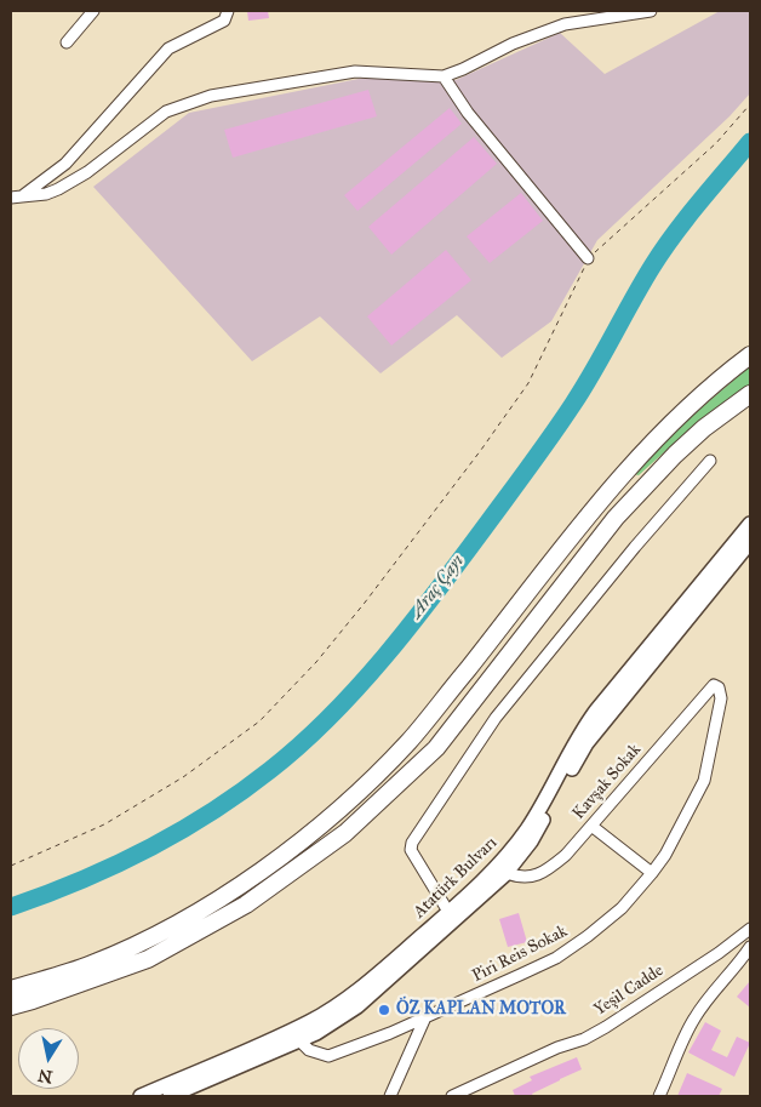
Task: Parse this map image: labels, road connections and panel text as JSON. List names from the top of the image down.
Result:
{
  "streets": {
    "main road": ["Atatürk Bulvarı"],
    "street": ["Kavşak Sokak", "Piri Reis Sokak", "Yeşil Cadde"]
  },
  "crossings": [
    ["Kavşak Sokak", "Atatürk Bulvarı"],
    ["Kavşak Sokak", "Piri Reis Sokak"],
    ["Atatürk Bulvarı", "Piri Reis Sokak"]
  ],
  "water": ["Araç Çayı"],
  "places": ["ÖZ KAPLAN MOTOR"],
  "north": "bottom"
}
